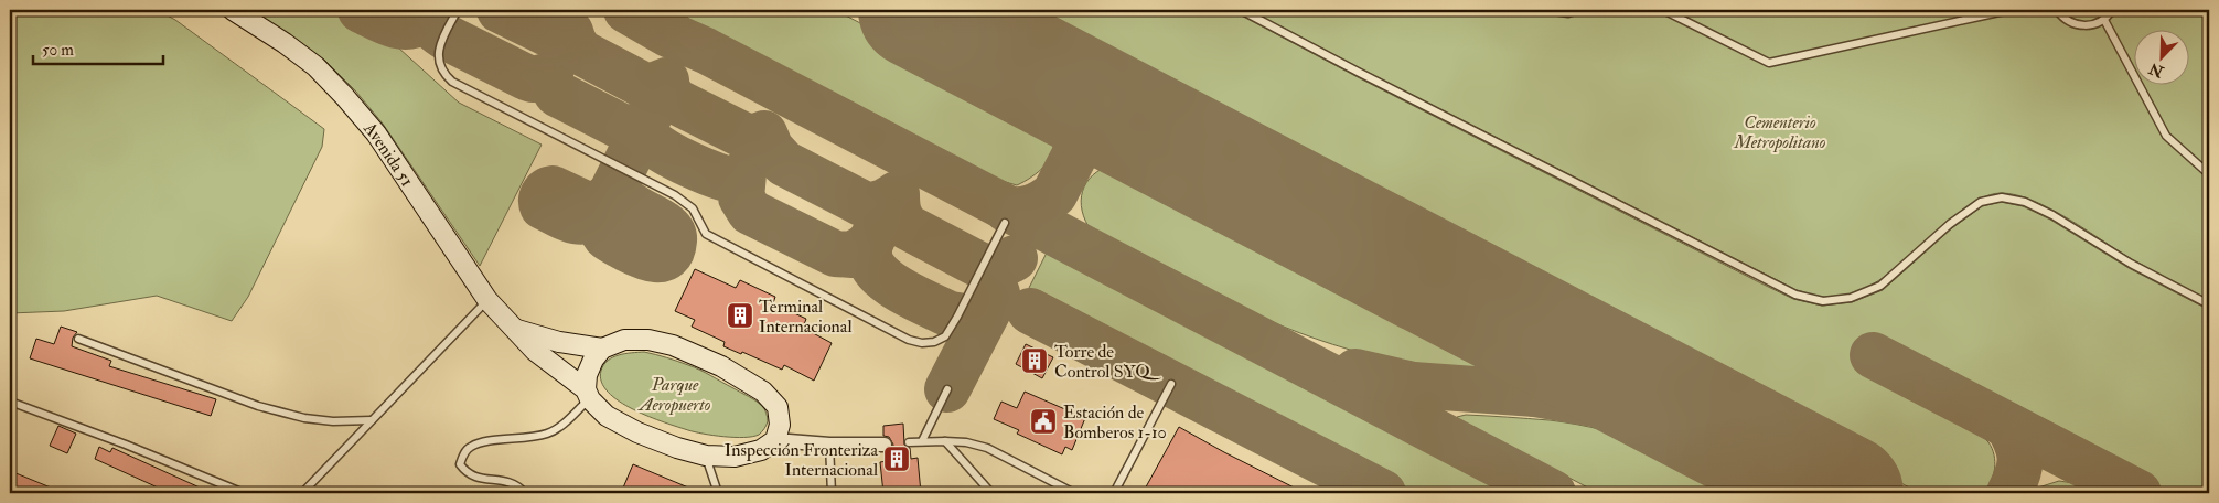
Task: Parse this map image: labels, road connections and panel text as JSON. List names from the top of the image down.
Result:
{
  "streets": {
    "main road": ["Avenida 51"]
  },
  "parks": ["Cementerio Metropolitano", "Parque Aeropuerto"],
  "places": {
    "building": ["Terminal Internacional", "Torre de Control SYQ", "Inspección Fronteriza Internacional"],
    "public building": ["Estación de Bomberos 1-10"]
  },
  "scale_bar": "50 m",
  "north": "bottom left"
}
